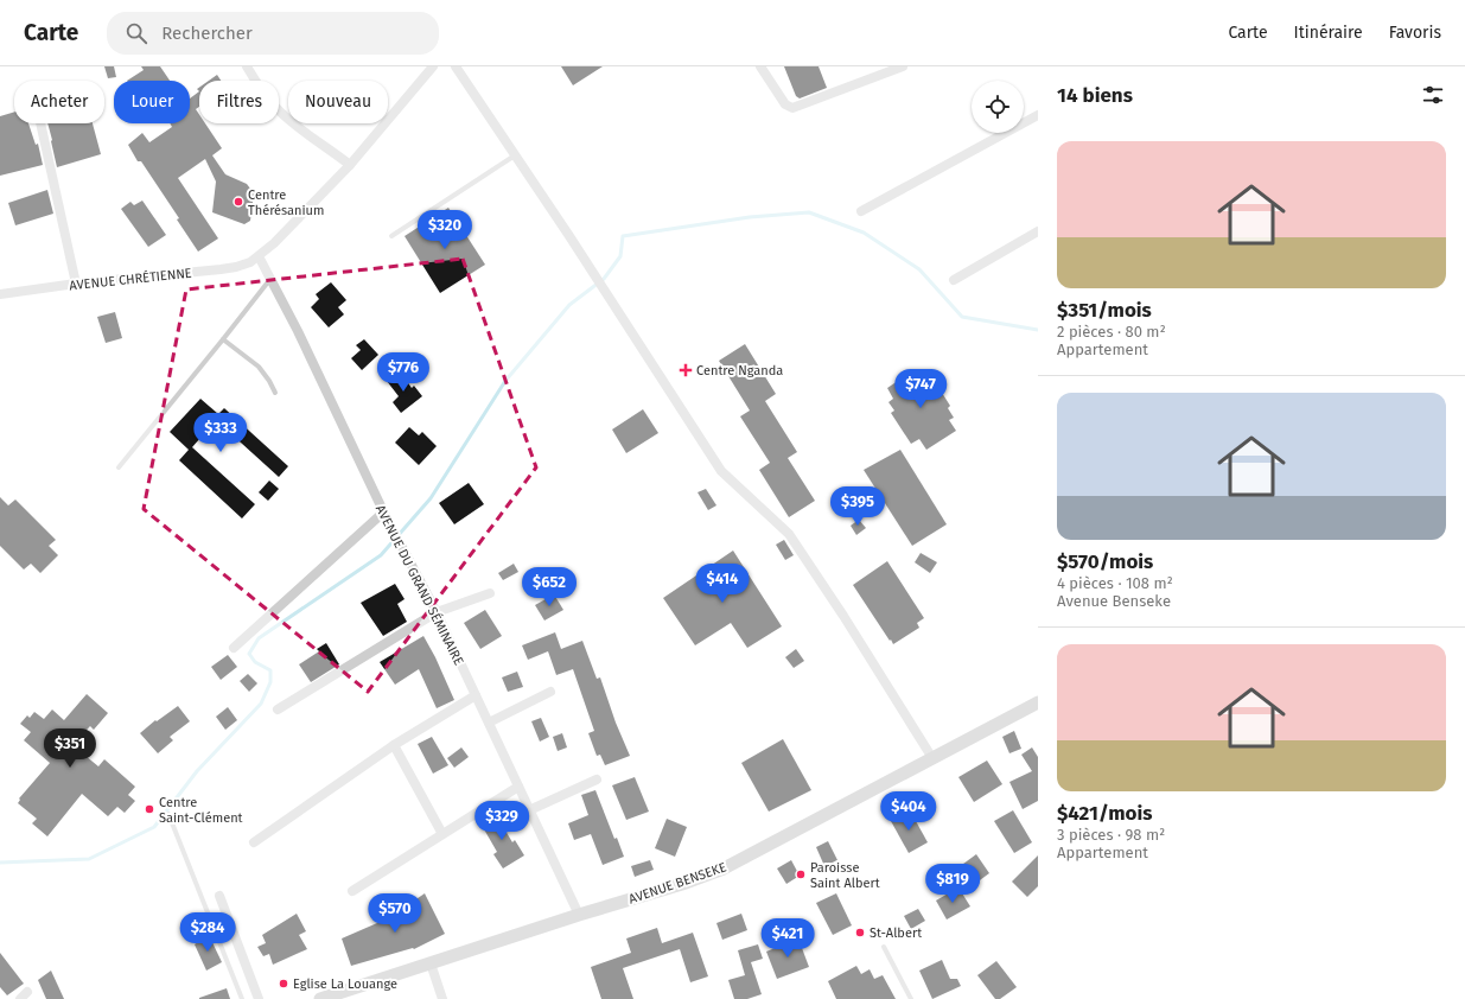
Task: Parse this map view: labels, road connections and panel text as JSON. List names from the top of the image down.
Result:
{
  "streets": {
    "street": ["AVENUE CHRÉTIENNE", "AVENUE DU GRAND SÉMINAIRE", "AVENUE BENSEKE"]
  },
  "crossings": [
    ["AVENUE CHRÉTIENNE", "AVENUE DU GRAND SÉMINAIRE"],
    ["AVENUE DU GRAND SÉMINAIRE", "AVENUE BENSEKE"]
  ],
  "places": {
    "other": [
      "Centre Thérésanium",
      "Centre Saint-Clément",
      "Paroisse Saint Albert",
      "St-Albert",
      "Eglise La Louange"
    ],
    "health": ["Centre Nganda"]
  },
  "page": {
    "header": "Carte",
    "search": "Rechercher",
    "nav": ["Carte", "Itinéraire", "Favoris"],
    "heading": "14 biens",
    "chip": [
      "Acheter",
      "Louer",
      "Filtres",
      "Nouveau"
    ],
    "list": [
      {
        "name": "$351/mois",
        "note": "2 pièces · 80 m² · Appartement"
      },
      {
        "name": "$570/mois",
        "note": "4 pièces · 108 m² · Avenue Benseke"
      },
      {
        "name": "$421/mois",
        "note": "3 pièces · 98 m² · Appartement"
      }
    ],
    "price": [
      "$320",
      "$776",
      "$747",
      "$333",
      "$395",
      "$414",
      "$652",
      "$351",
      "$404",
      "$329",
      "$819",
      "$570",
      "$284",
      "$421"
    ]
  }
}
